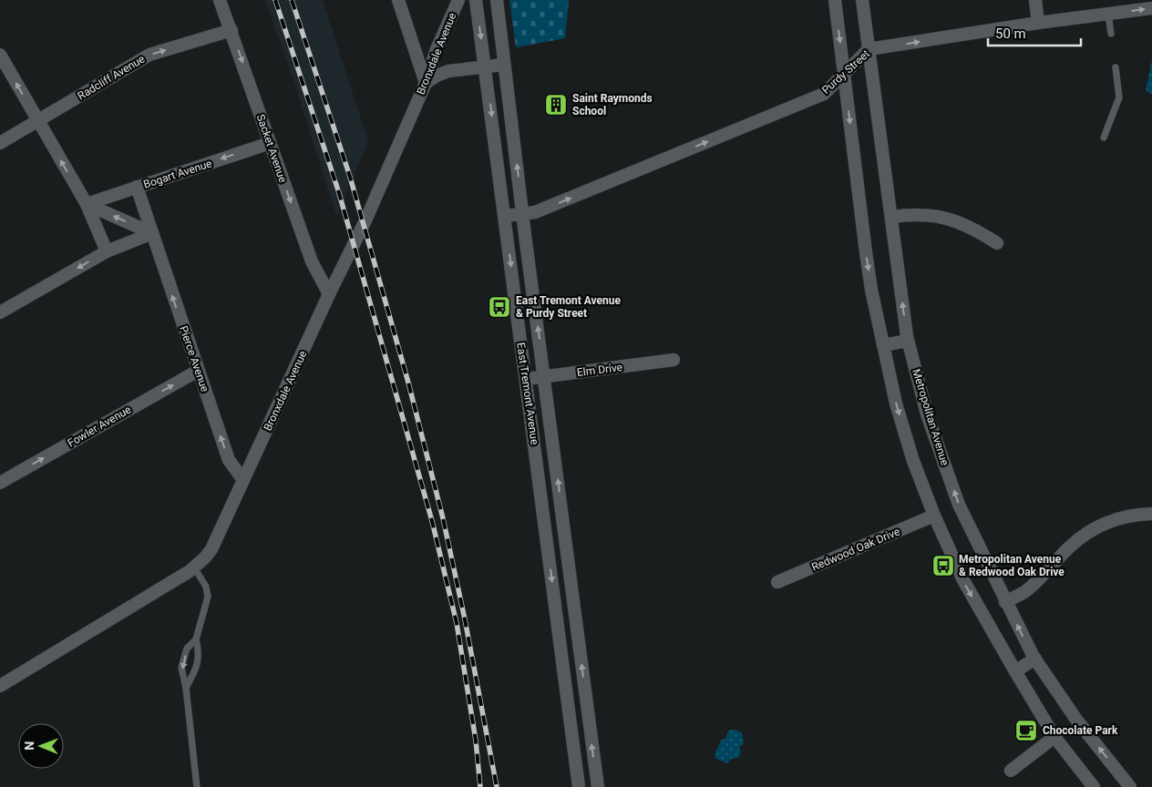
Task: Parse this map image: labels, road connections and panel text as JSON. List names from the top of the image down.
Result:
{
  "streets": {
    "street": [
      "Bronxdale Avenue",
      "Purdy Street",
      "Radcliff Avenue",
      "Sacket Avenue",
      "Bogart Avenue",
      "Pierce Avenue",
      "Elm Drive",
      "East Tremont Avenue",
      "Metropolitan Avenue",
      "Fowler Avenue",
      "Redwood Oak Drive"
    ]
  },
  "crossings": [
    ["Bronxdale Avenue", "Sacket Avenue"],
    ["Bronxdale Avenue", "Pierce Avenue"],
    ["Purdy Street", "East Tremont Avenue"],
    ["Purdy Street", "Metropolitan Avenue"],
    ["Radcliff Avenue", "Sacket Avenue"],
    ["Sacket Avenue", "Bogart Avenue"],
    ["Bogart Avenue", "Pierce Avenue"],
    ["Pierce Avenue", "Fowler Avenue"],
    ["Elm Drive", "East Tremont Avenue"]
  ],
  "one_way": [
    "Purdy Street",
    "Radcliff Avenue",
    "Sacket Avenue",
    "Bogart Avenue",
    "Pierce Avenue",
    "Fowler Avenue"
  ],
  "places": {
    "building": ["Saint Raymonds School"],
    "bus stop": ["East Tremont Avenue & Purdy Street", "Metropolitan Avenue & Redwood Oak Drive"],
    "cafe": ["Chocolate Park"]
  },
  "scale_bar": "50 m",
  "north": "left"
}
